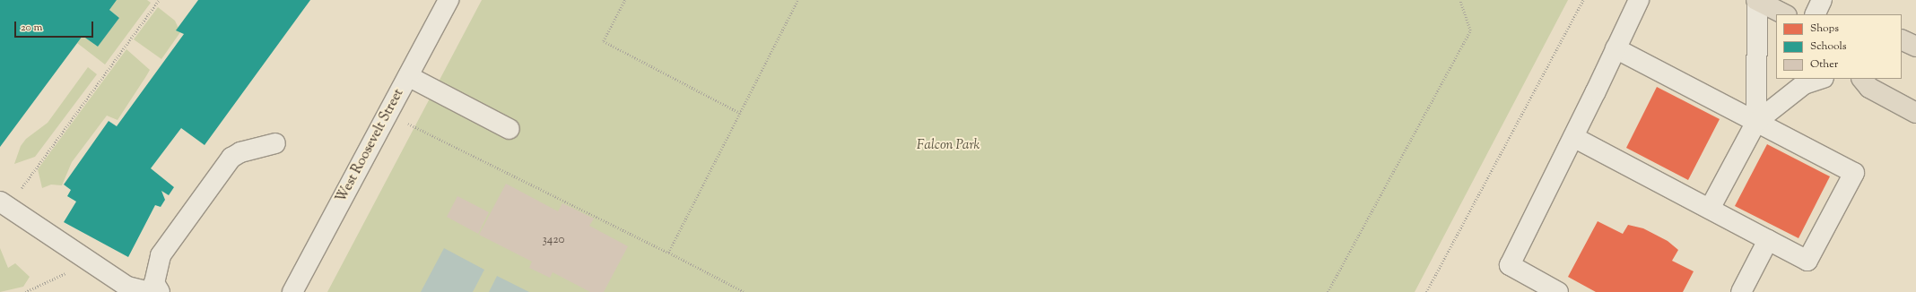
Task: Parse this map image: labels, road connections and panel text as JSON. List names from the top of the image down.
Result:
{
  "streets": {
    "street": ["West Roosevelt Street"]
  },
  "parks": ["Falcon Park"],
  "house_numbers": ["3420"],
  "legend": ["Shops", "Schools", "Other"],
  "scale_bar": "20 m"
}
